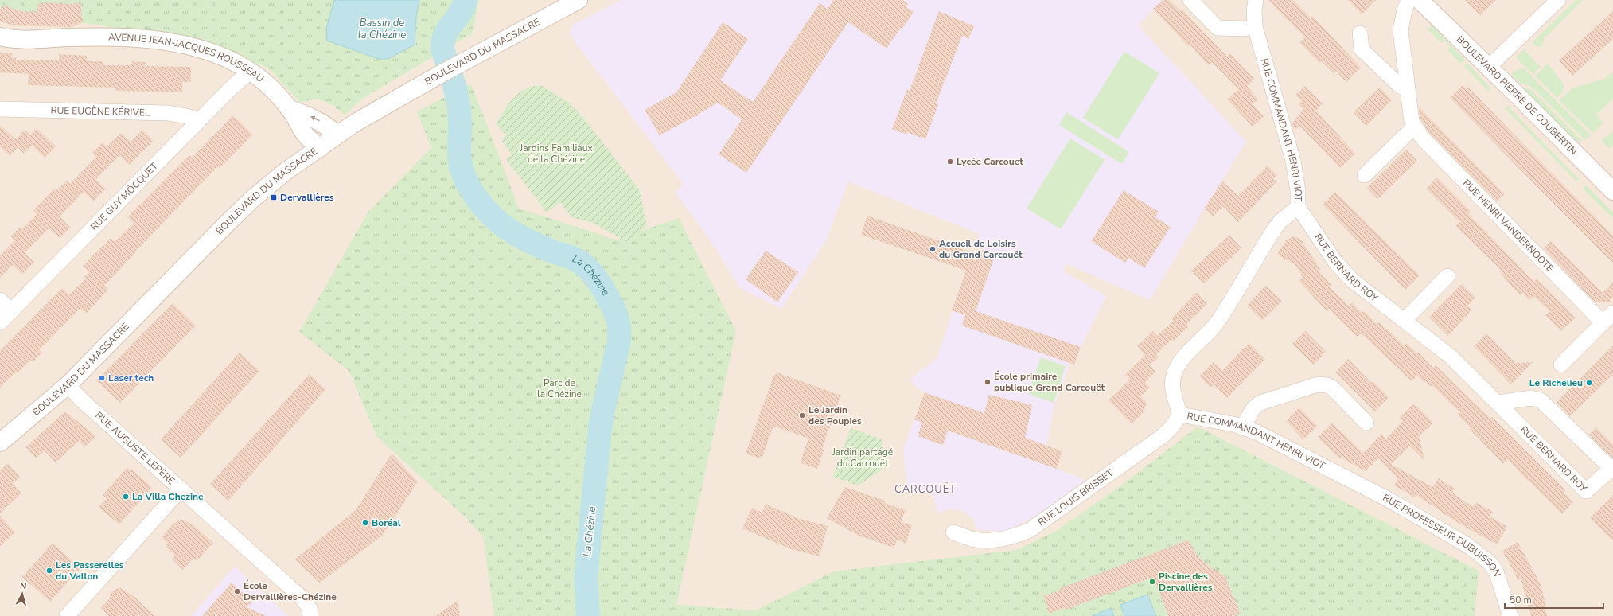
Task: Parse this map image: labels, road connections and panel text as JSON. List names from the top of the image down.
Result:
{
  "streets": {
    "street": [
      "BOULEVARD DU MASSACRE",
      "AVENUE JEAN-JACQUES ROUSSEAU",
      "BOULEVARD PIERRE DE COUBERTIN",
      "RUE EUGÈNE KÉRIVEL",
      "RUE COMMANDANT HENRI VIOT",
      "RUE GUY MÔCQUET",
      "RUE HENRI VANDERNOOTE",
      "RUE BERNARD ROY",
      "RUE AUGUSTE LEPÈRE",
      "RUE LOUIS BRISSET",
      "RUE PROFESSEUR DUBUISSON"
    ]
  },
  "crossings": [
    ["BOULEVARD DU MASSACRE", "AVENUE JEAN-JACQUES ROUSSEAU"],
    ["BOULEVARD DU MASSACRE", "RUE AUGUSTE LEPÈRE"],
    ["AVENUE JEAN-JACQUES ROUSSEAU", "RUE GUY MÔCQUET"],
    ["RUE EUGÈNE KÉRIVEL", "RUE GUY MÔCQUET"],
    ["RUE COMMANDANT HENRI VIOT", "RUE BERNARD ROY"],
    ["RUE COMMANDANT HENRI VIOT", "RUE LOUIS BRISSET"],
    ["RUE COMMANDANT HENRI VIOT", "RUE PROFESSEUR DUBUISSON"]
  ],
  "districts": ["CARCOUËT"],
  "water": ["Bassin de la Chézine", "La Chézine"],
  "parks": ["Jardins Familiaux de la Chézine", "Parc de la Chézine", "Jardin partagé du Carcouët"],
  "places": {
    "other": [
      "Lycée Carcouet",
      "Accueil de Loisirs du Grand Carcouët",
      "Laser tech",
      "École primaire publique Grand Carcouët",
      "Le Richelieu",
      "Le Jardin des Poupies",
      "La Villa Chezine",
      "Boréal",
      "Les Passerelles du Vallon",
      "Piscine des Dervallières",
      "École Dervallières-Chézine"
    ],
    "transit": ["Dervallières"]
  },
  "scale_bar": "50 m",
  "north": "top"
}
